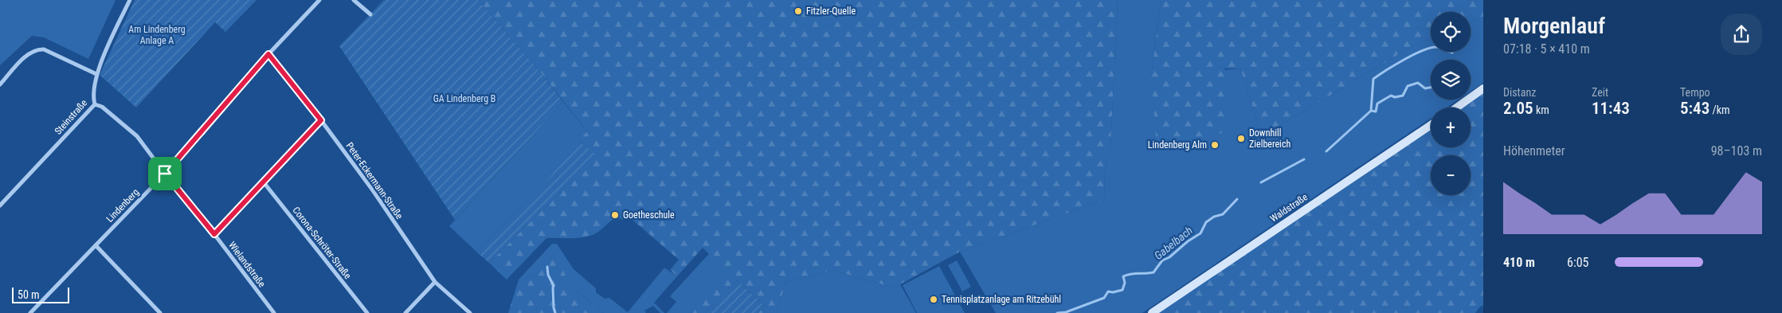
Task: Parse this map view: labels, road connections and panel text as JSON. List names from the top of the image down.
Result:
{
  "streets": {
    "street": [
      "Steinstraße",
      "Peter-Eckermann-Straße",
      "Lindenberg",
      "Waldstraße",
      "Corona-Schröter-Straße",
      "Wielandstraße"
    ]
  },
  "crossings": [
    ["Steinstraße", "Wielandstraße"],
    ["Peter-Eckermann-Straße", "Lindenberg"],
    ["Lindenberg", "Wielandstraße"]
  ],
  "water": ["Gabelbach"],
  "parks": ["Am Lindenberg Anlage A", "GA Lindenberg B"],
  "places": [
    "Fitzler-Quelle",
    "Downhill Zielbereich",
    "Lindenberg Alm",
    "Goetheschule",
    "Tennisplatzanlage am Ritzebühl"
  ],
  "scale_bar": "50 m",
  "page": {
    "heading": ["Morgenlauf", "07:18 · 5 × 410 m"],
    "map_buttons": ["+", "−"],
    "stats": [
      ["Distanz", "2.05 km"],
      ["Zeit", "11:43"],
      ["Tempo", "5:43 /km"]
    ],
    "chart": ["Höhenmeter", "98–103 m"],
    "list": [
      {
        "name": "410 m",
        "note": "6:05"
      }
    ],
    "scale": "50 m"
  }
}
